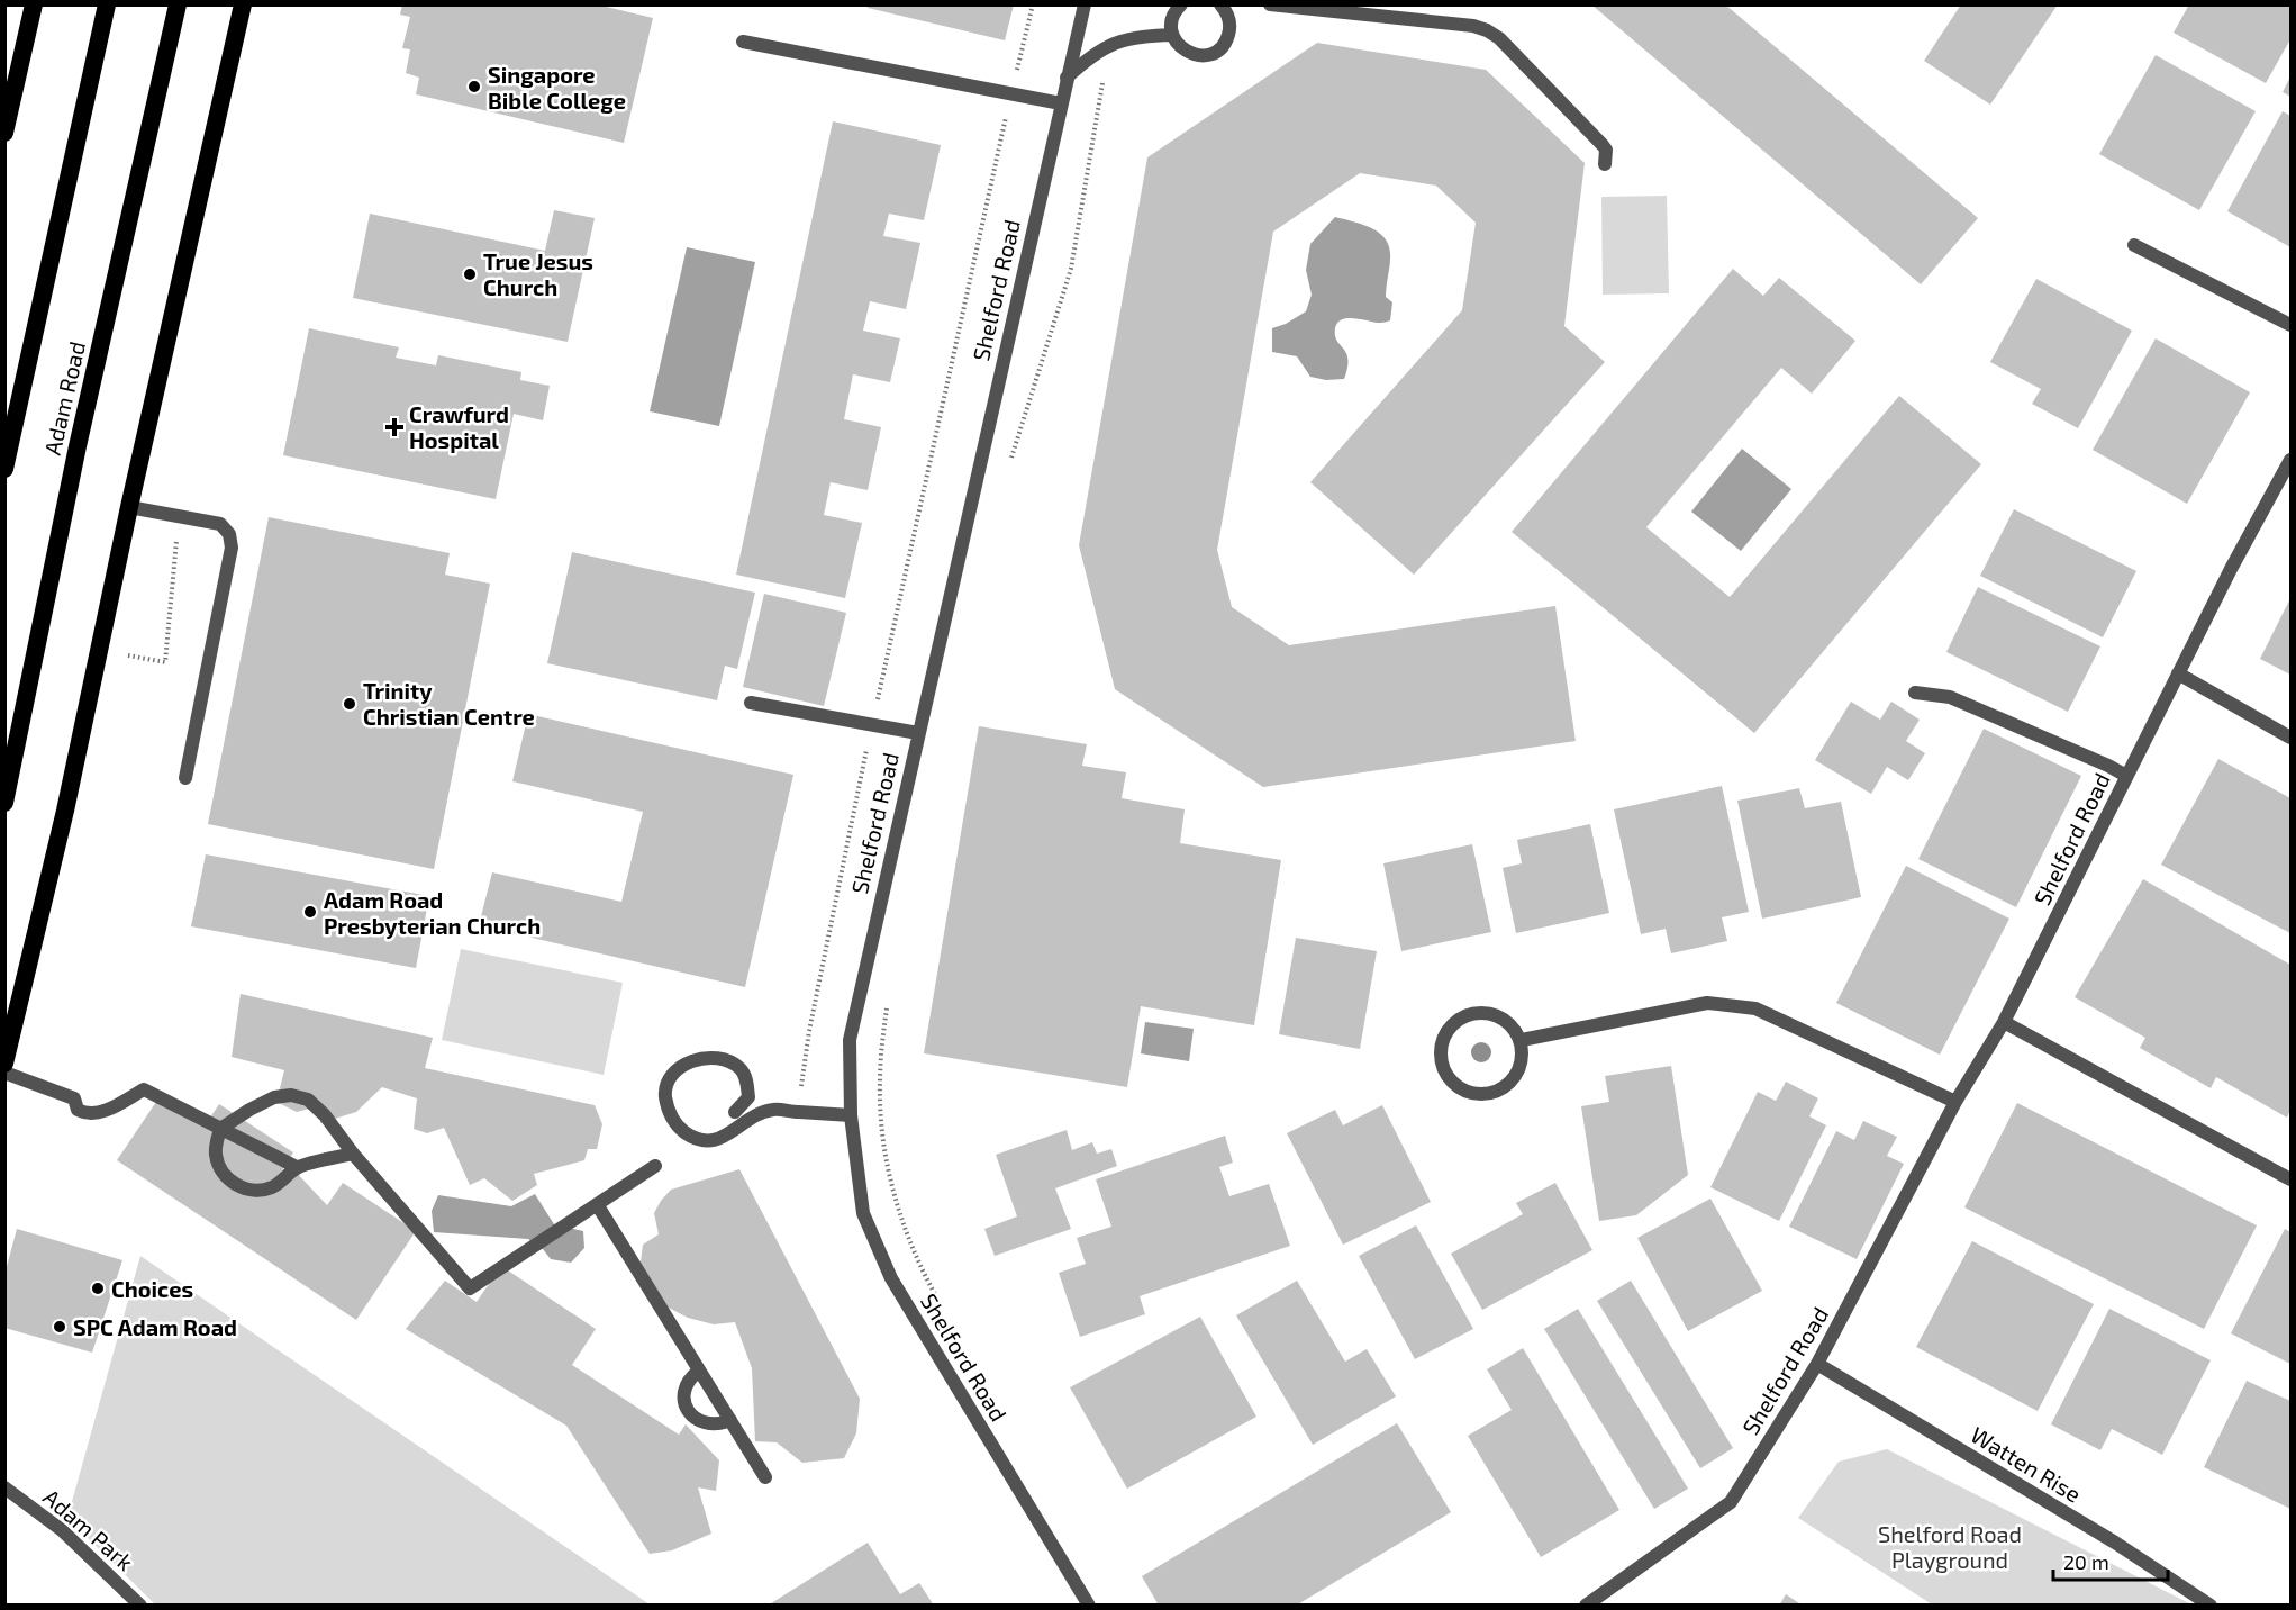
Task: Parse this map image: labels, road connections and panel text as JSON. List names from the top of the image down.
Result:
{
  "streets": {
    "highway": ["Adam Road"],
    "street": ["Shelford Road", "Watten Rise", "Adam Park"]
  },
  "crossings": [
    ["Shelford Road", "Watten Rise"]
  ],
  "parks": ["Shelford Road Playground"],
  "places": {
    "other": [
      "Singapore Bible College",
      "True Jesus Church",
      "Trinity Christian Centre",
      "Adam Road Presbyterian Church",
      "Choices",
      "SPC Adam Road"
    ],
    "health": ["Crawfurd Hospital"]
  },
  "scale_bar": "20 m"
}
